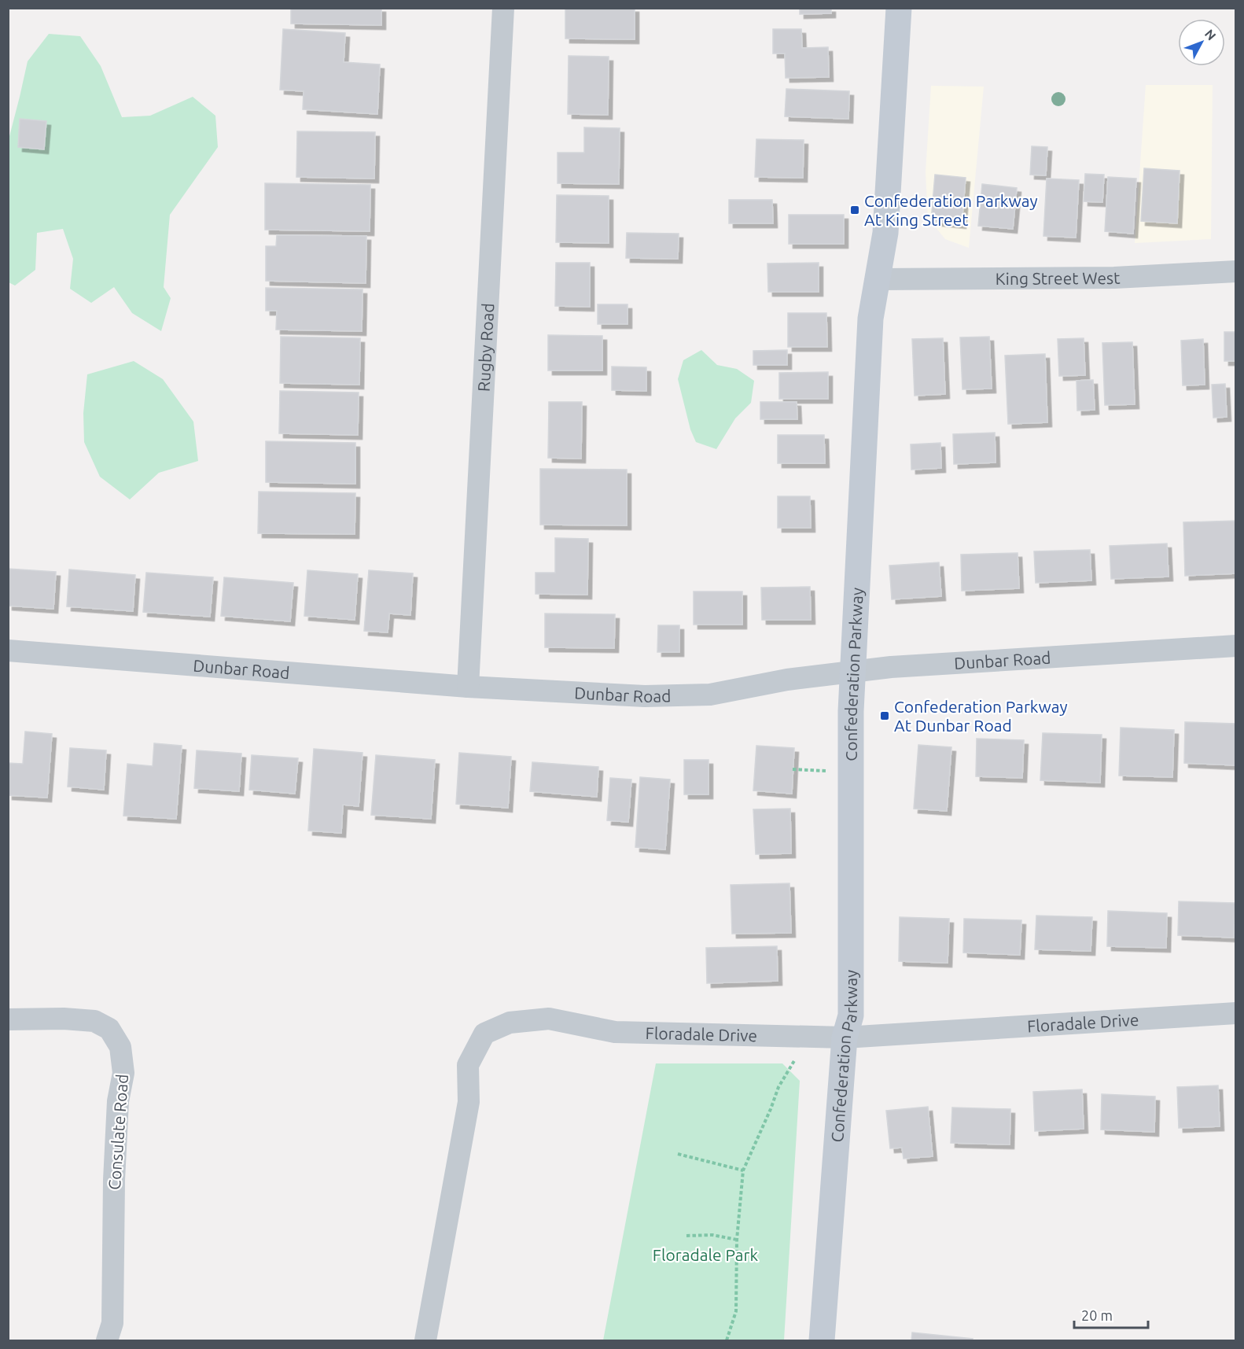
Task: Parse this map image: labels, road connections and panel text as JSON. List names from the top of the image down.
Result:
{
  "streets": {
    "street": [
      "King Street West",
      "Rugby Road",
      "Dunbar Road",
      "Confederation Parkway",
      "Floradale Drive",
      "Consulate Road"
    ]
  },
  "crossings": [
    ["King Street West", "Confederation Parkway"],
    ["Rugby Road", "Dunbar Road"],
    ["Dunbar Road", "Confederation Parkway"],
    ["Confederation Parkway", "Floradale Drive"]
  ],
  "parks": ["Floradale Park"],
  "places": {
    "transit": ["Confederation Parkway At King Street", "Confederation Parkway At Dunbar Road"]
  },
  "scale_bar": "20 m",
  "north": "top right"
}
